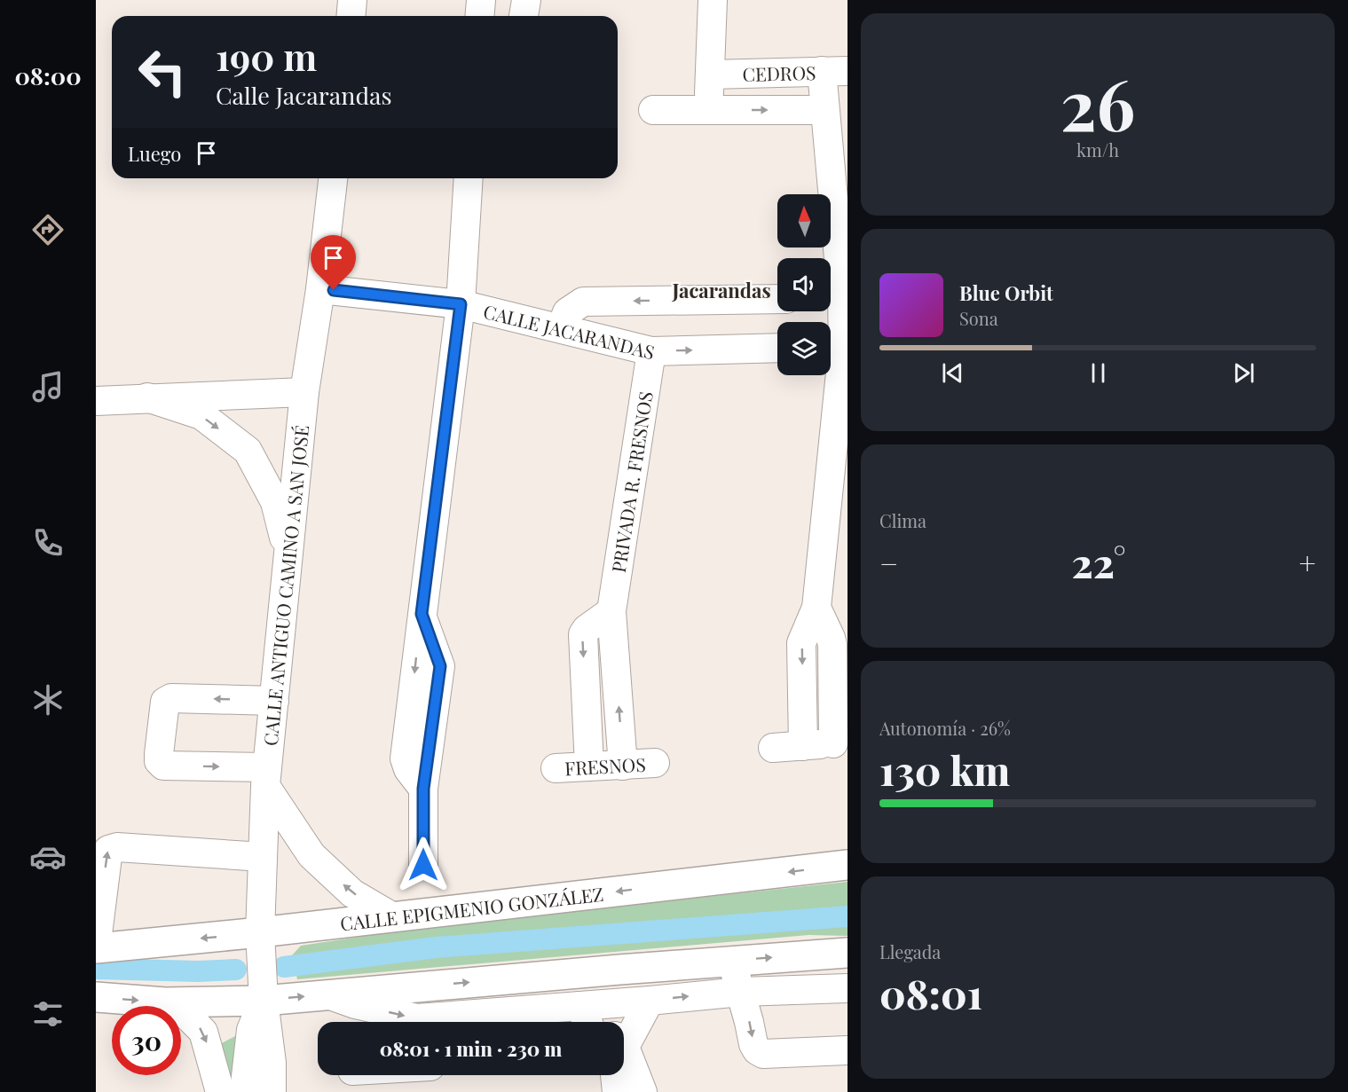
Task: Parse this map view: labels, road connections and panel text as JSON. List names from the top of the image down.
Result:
{
  "streets": {
    "main road": ["CALLE EPIGMENIO GONZÁLEZ"],
    "street": [
      "CEDROS",
      "CALLE JACARANDAS",
      "PRIVADA R. FRESNOS",
      "CALLE ANTIGUO CAMINO A SAN JOSÉ",
      "FRESNOS"
    ]
  },
  "crossings": [
    ["CALLE JACARANDAS", "PRIVADA R. FRESNOS"],
    ["CALLE JACARANDAS", "CALLE ANTIGUO CAMINO A SAN JOSÉ"],
    ["PRIVADA R. FRESNOS", "FRESNOS"],
    ["CALLE ANTIGUO CAMINO A SAN JOSÉ", "CALLE EPIGMENIO GONZÁLEZ"]
  ],
  "districts": ["Jacarandas"],
  "north": "top",
  "page": {
    "tabs": "08:00",
    "tile": [
      ["26", "km/h"],
      "Clima",
      ["Autonomía · 26%", "130 km"],
      ["Llegada", "08:01"]
    ],
    "turn": ["190 m", "Calle Jacarandas"],
    "then": "Luego",
    "song": ["Blue Orbit", "Sona"],
    "heat": ["−", "22°", "+"],
    "limit": "30",
    "trip": "08:01 · 1 min · 230 m"
  }
}
